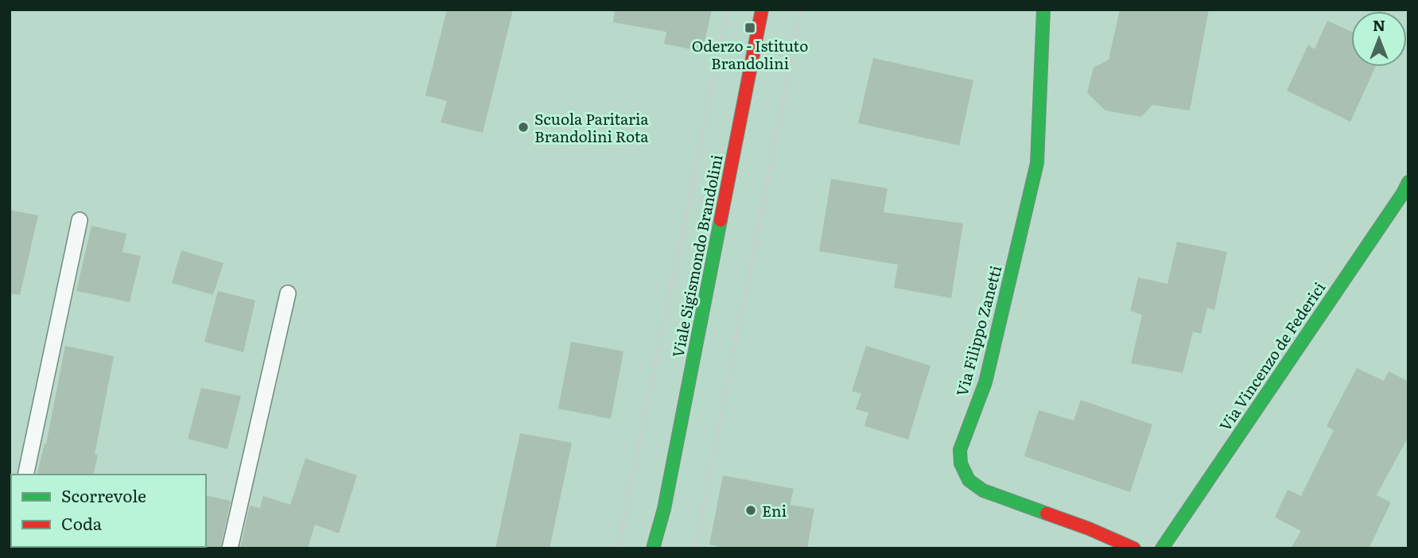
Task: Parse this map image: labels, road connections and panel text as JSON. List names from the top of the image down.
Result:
{
  "streets": {
    "street": ["Viale Sigismondo Brandolini", "Via Filippo Zanetti", "Via Vincenzo de Federici"]
  },
  "places": {
    "transit": ["Oderzo - Istituto Brandolini"],
    "other": ["Scuola Paritaria Brandolini Rota", "Eni"]
  },
  "legend": ["Scorrevole", "Coda"],
  "north": "top"
}
